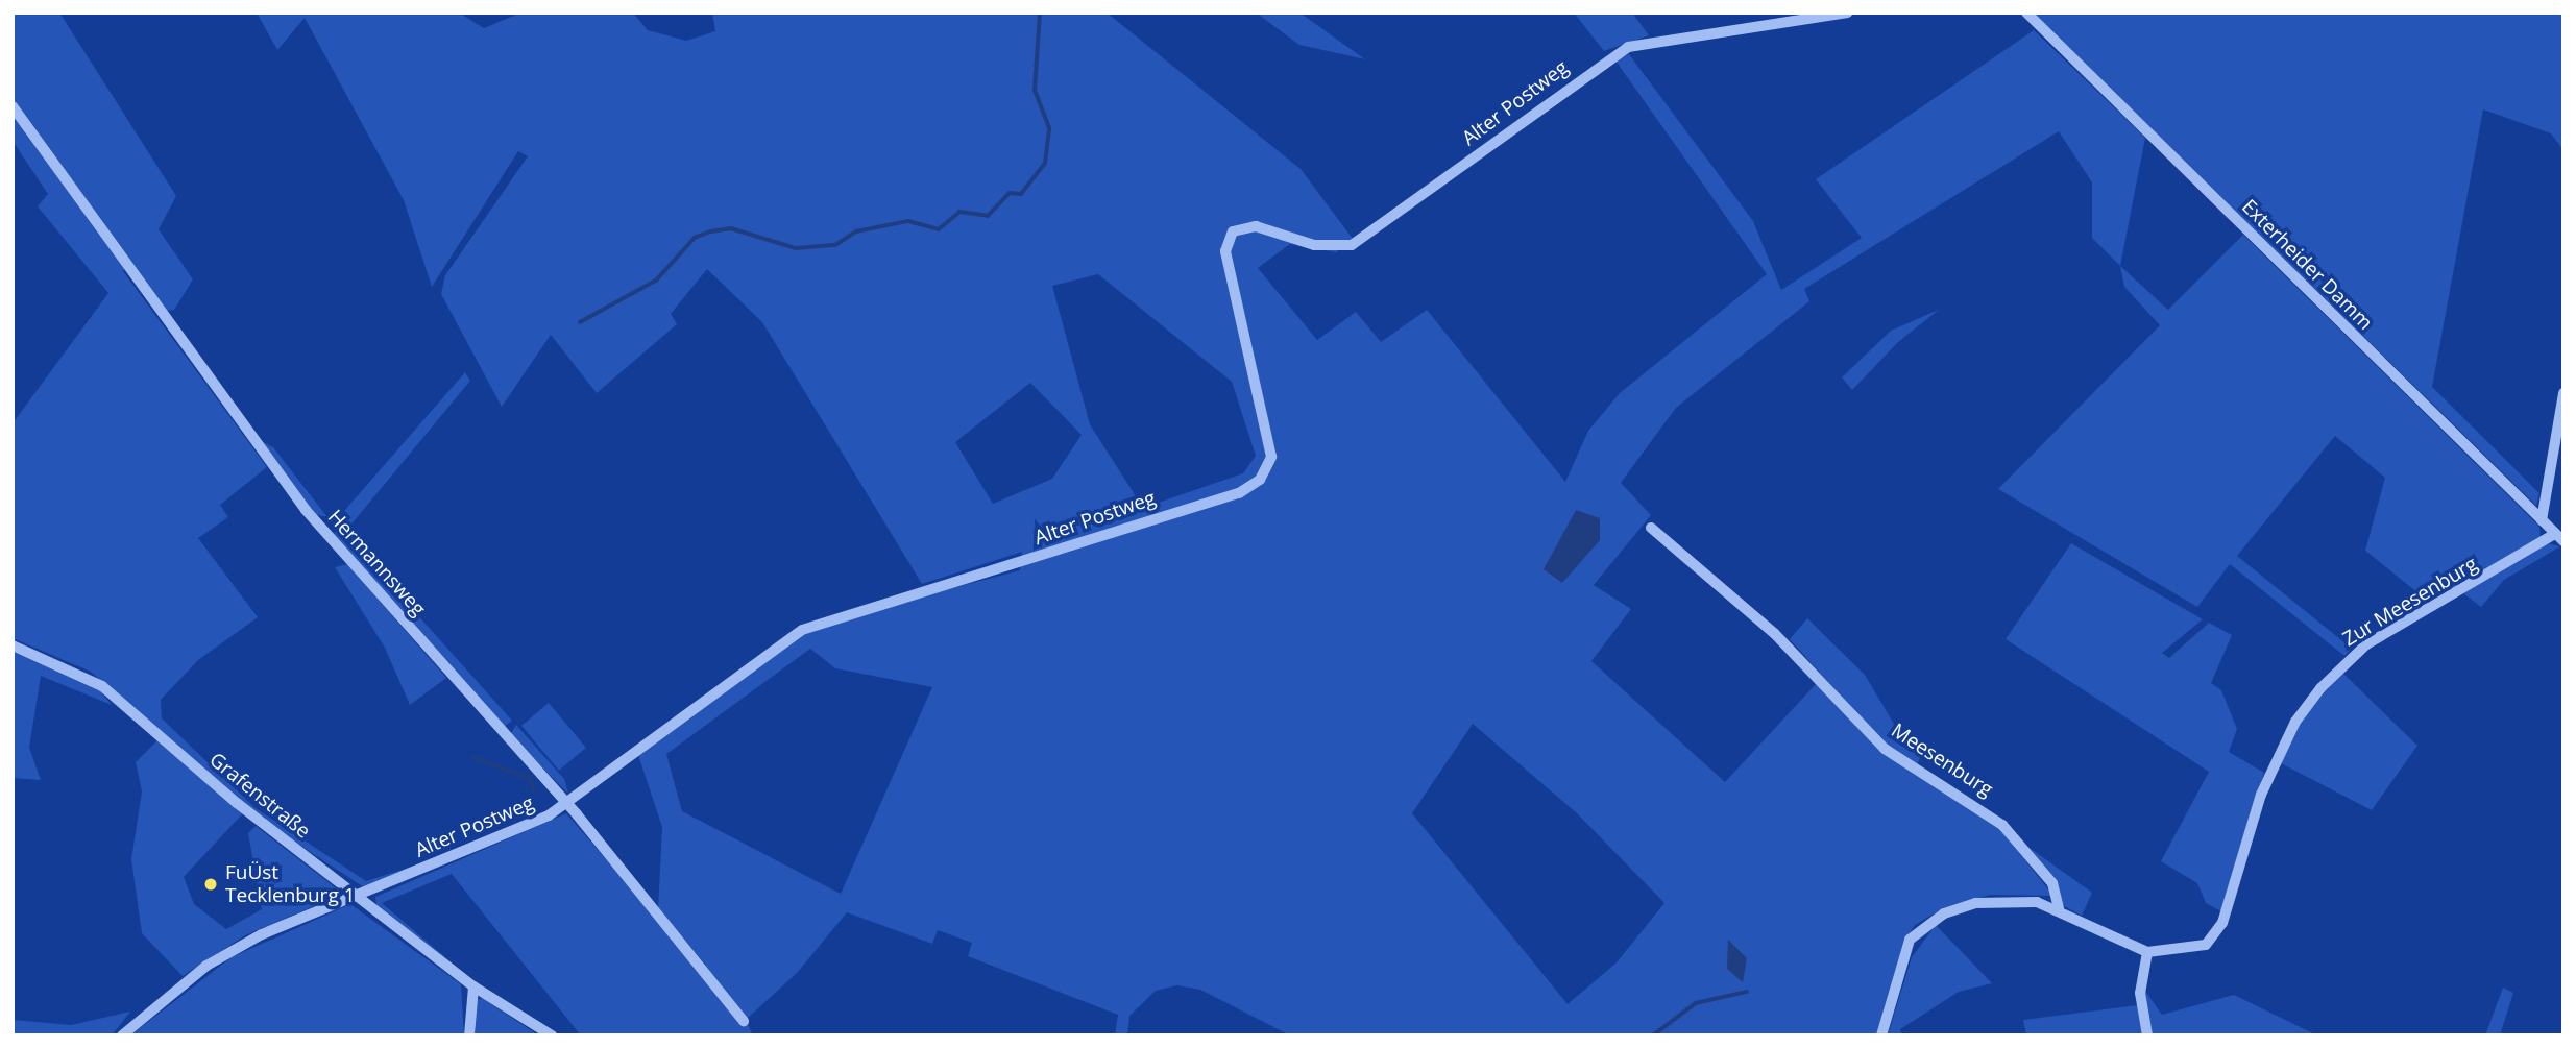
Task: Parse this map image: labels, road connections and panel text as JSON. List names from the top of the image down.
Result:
{
  "streets": {
    "street": [
      "Alter Postweg",
      "Exterheider Damm",
      "Hermannsweg",
      "Zur Meesenburg",
      "Meesenburg",
      "Grafenstraße"
    ]
  },
  "crossings": [
    ["Alter Postweg", "Hermannsweg"],
    ["Alter Postweg", "Grafenstraße"],
    ["Exterheider Damm", "Zur Meesenburg"]
  ],
  "places": ["FuÜst Tecklenburg 1"]
}
